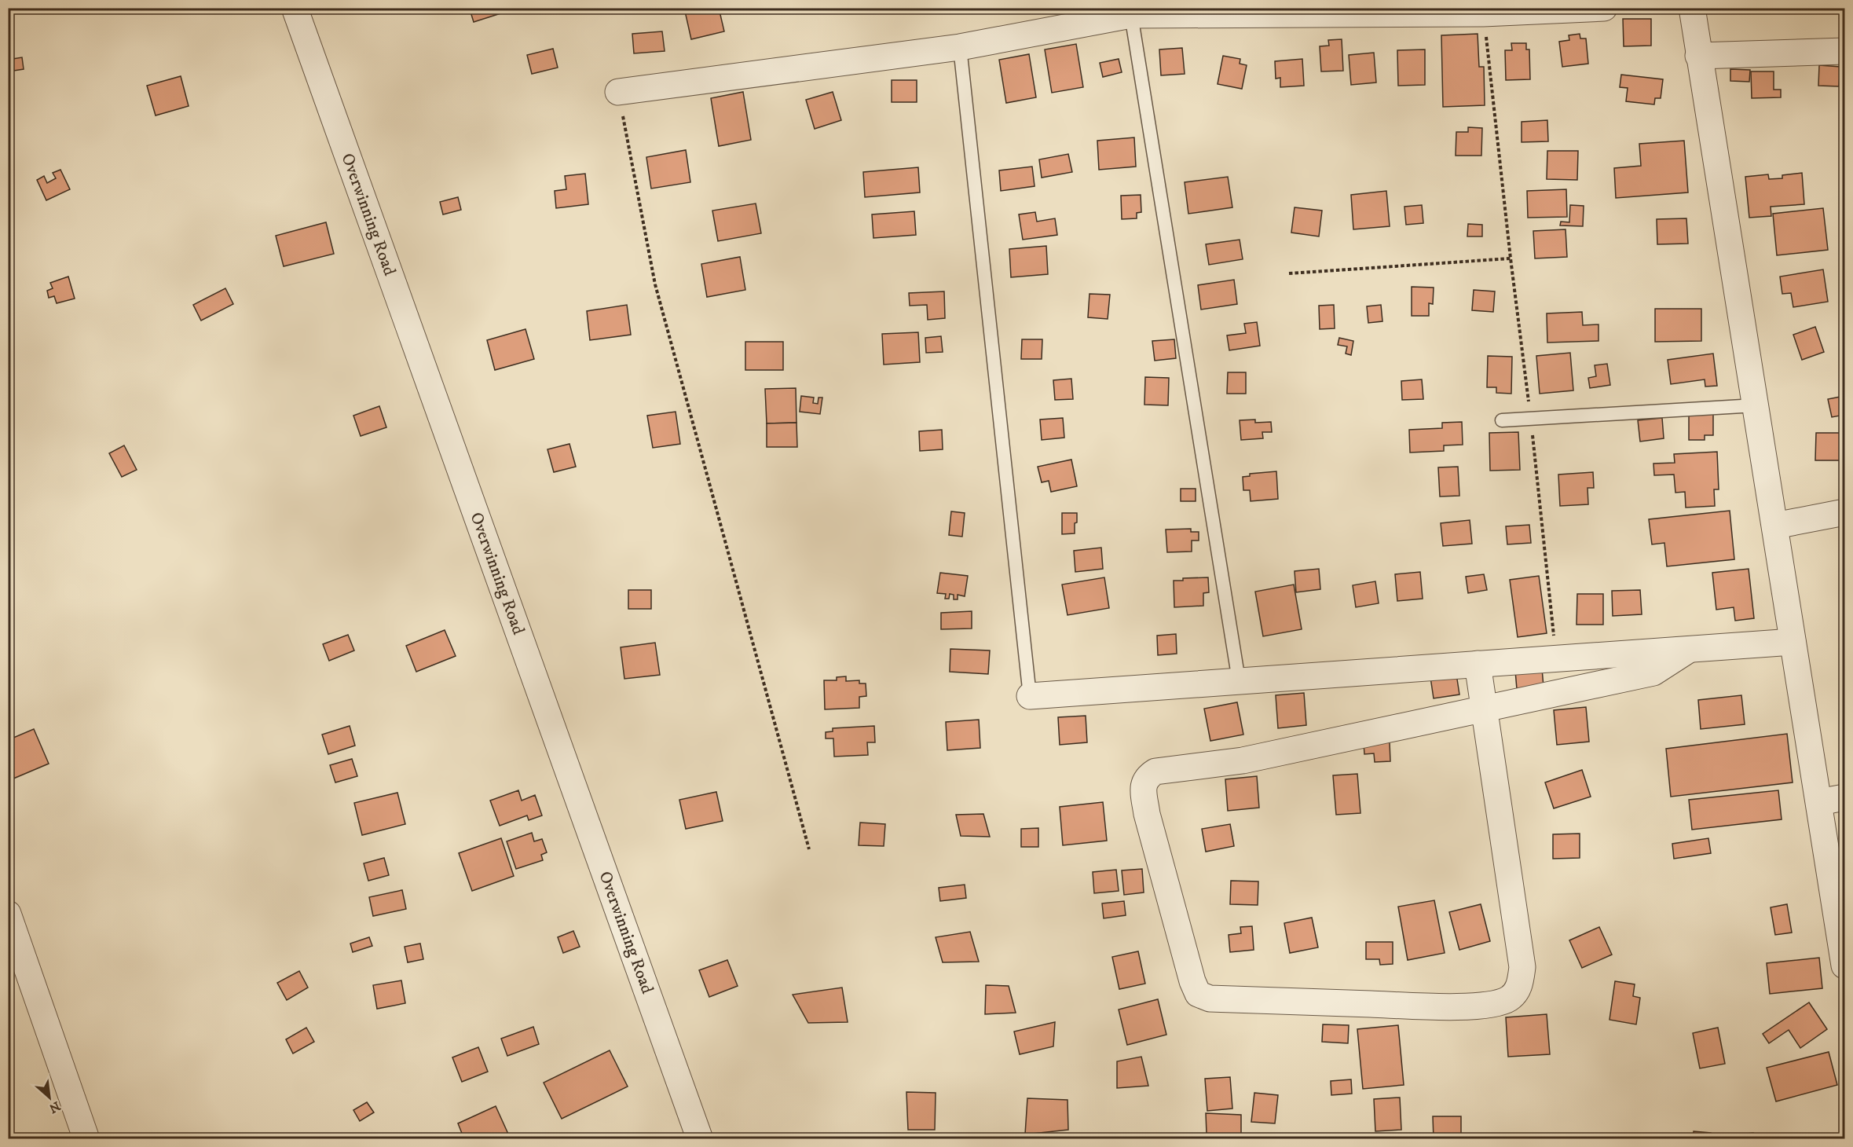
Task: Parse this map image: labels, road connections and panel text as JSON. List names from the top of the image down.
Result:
{
  "streets": {
    "street": ["Overwinning Road"]
  },
  "north": "bottom right"
}
